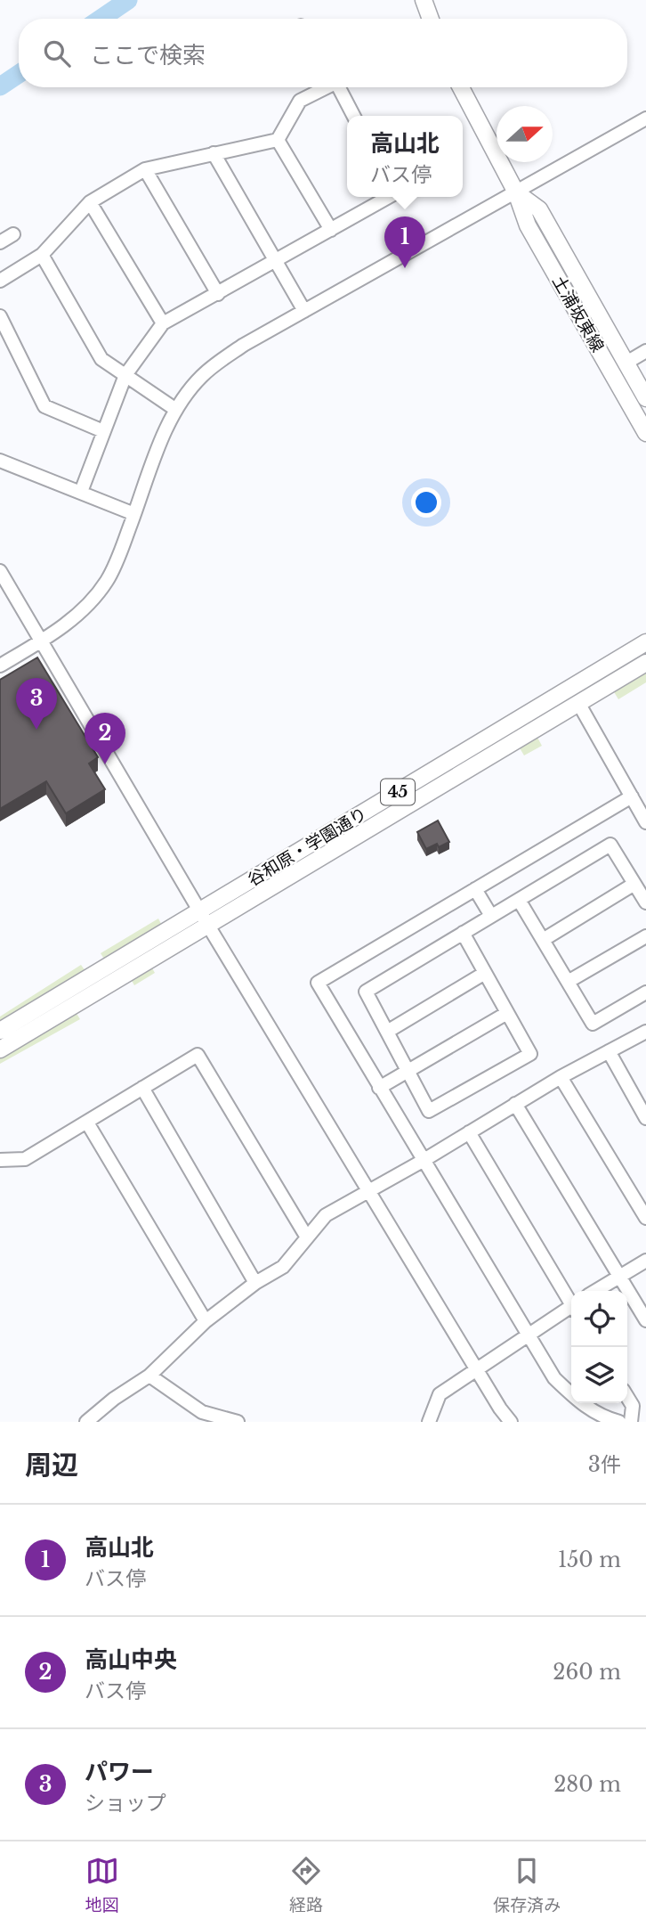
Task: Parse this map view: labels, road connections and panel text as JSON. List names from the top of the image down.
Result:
{
  "streets": {
    "main road": ["土浦坂東線", "45", "谷和原・学園通り"]
  },
  "north": "right",
  "page": {
    "search": "ここで検索",
    "popup": ["高山北", "バス停"],
    "pins": ["1", "3", "2"],
    "heading": ["周辺", "3件"],
    "list": [
      {
        "mark": "1",
        "name": "高山北",
        "note": "バス停",
        "value": "150 m"
      },
      {
        "mark": "2",
        "name": "高山中央",
        "note": "バス停",
        "value": "260 m"
      },
      {
        "mark": "3",
        "name": "パワー",
        "note": "ショップ",
        "value": "280 m"
      }
    ],
    "nav": ["地図", "経路", "保存済み"]
  }
}
